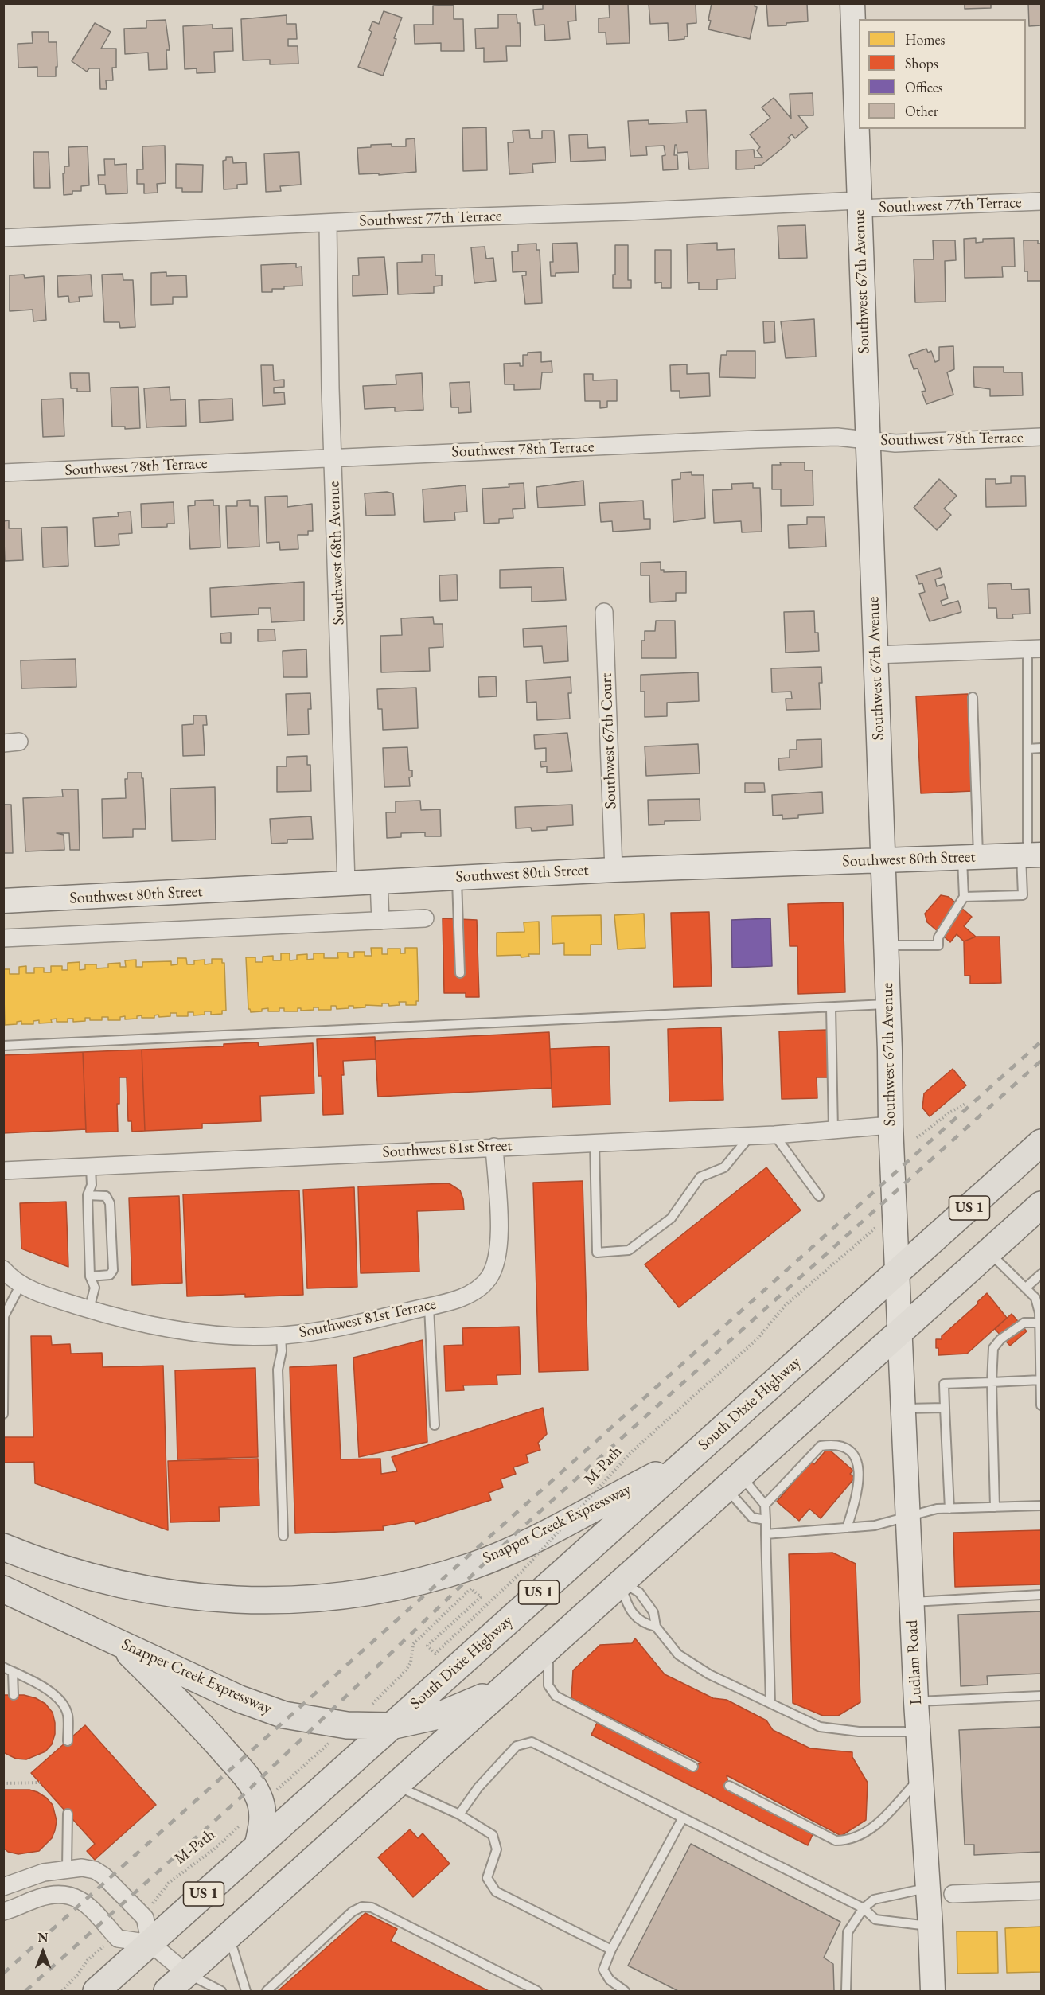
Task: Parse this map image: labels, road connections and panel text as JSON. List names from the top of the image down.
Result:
{
  "streets": {
    "highway": ["US 1", "South Dixie Highway", "Snapper Creek Expressway"],
    "main road": ["Southwest 67th Avenue", "Southwest 80th Street", "Ludlam Road"],
    "street": [
      "Southwest 77th Terrace",
      "Southwest 78th Terrace",
      "Southwest 68th Avenue",
      "Southwest 67th Court",
      "Southwest 81st Street",
      "Southwest 81st Terrace"
    ],
    "path": ["M-Path"]
  },
  "crossings": [
    ["Southwest 77th Terrace", "Southwest 67th Avenue"],
    ["Southwest 77th Terrace", "Southwest 68th Avenue"],
    ["Southwest 67th Avenue", "Southwest 78th Terrace"],
    ["Southwest 67th Avenue", "Southwest 80th Street"],
    ["Southwest 67th Avenue", "Southwest 81st Street"],
    ["Southwest 67th Avenue", "US 1"],
    ["Southwest 67th Avenue", "South Dixie Highway"],
    ["Southwest 67th Avenue", "Ludlam Road"],
    ["Southwest 78th Terrace", "Southwest 68th Avenue"],
    ["Southwest 68th Avenue", "Southwest 80th Street"],
    ["Southwest 67th Court", "Southwest 80th Street"],
    ["Southwest 81st Street", "Southwest 81st Terrace"],
    ["US 1", "Snapper Creek Expressway"],
    ["US 1", "Ludlam Road"],
    ["South Dixie Highway", "Snapper Creek Expressway"]
  ],
  "legend": [
    "Homes",
    "Shops",
    "Offices",
    "Other"
  ],
  "north": "top"
}
